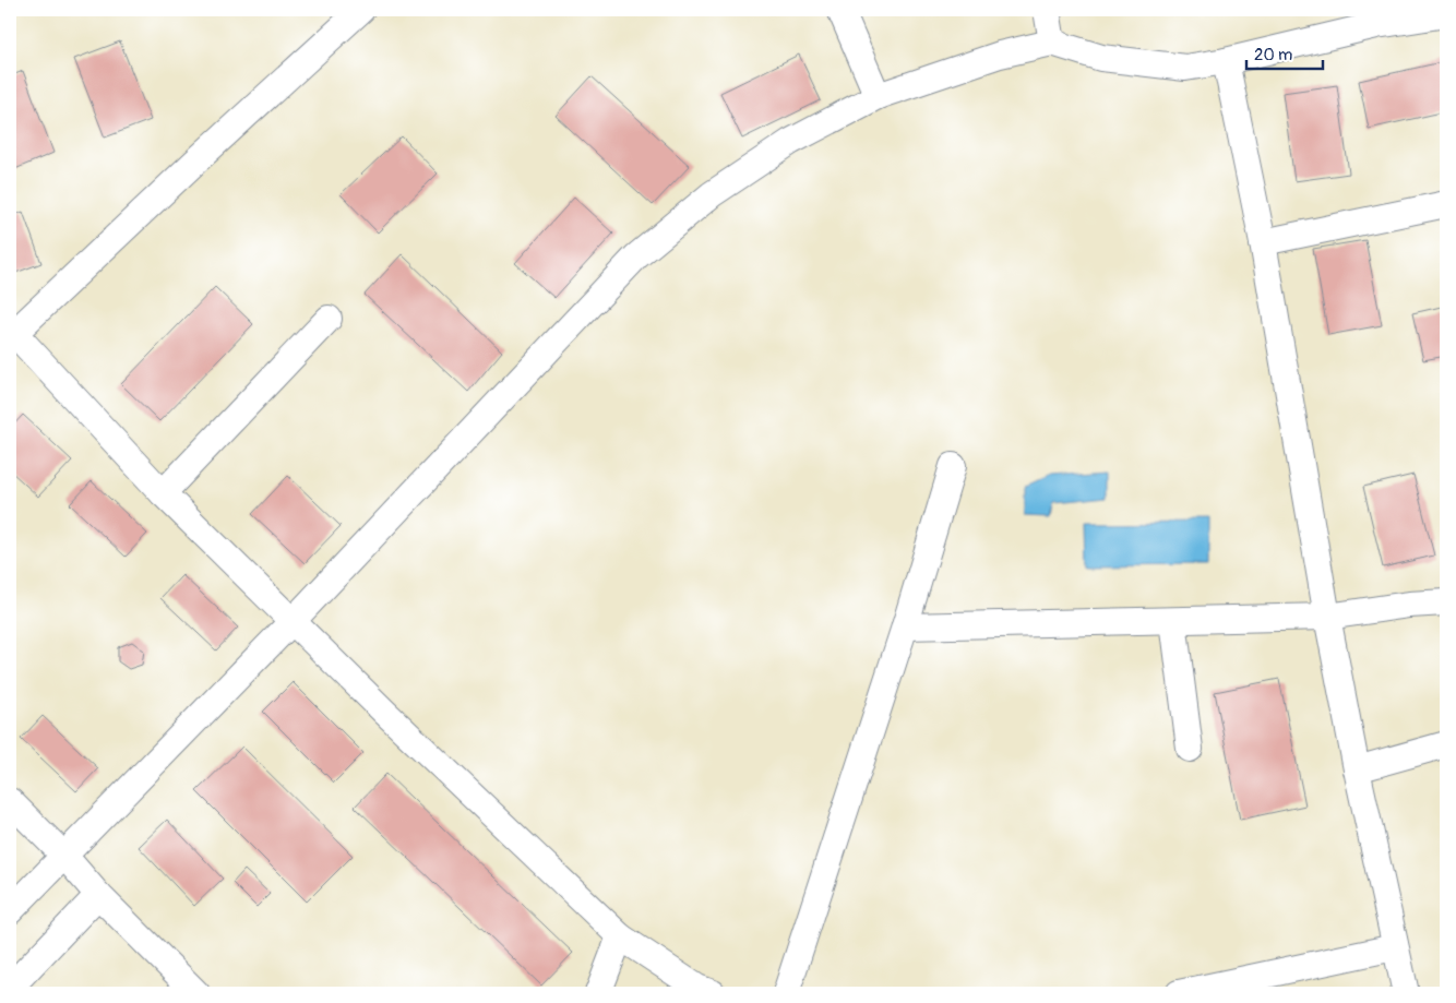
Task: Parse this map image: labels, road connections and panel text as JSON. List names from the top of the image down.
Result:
{
  "scale_bar": "20 m"
}
